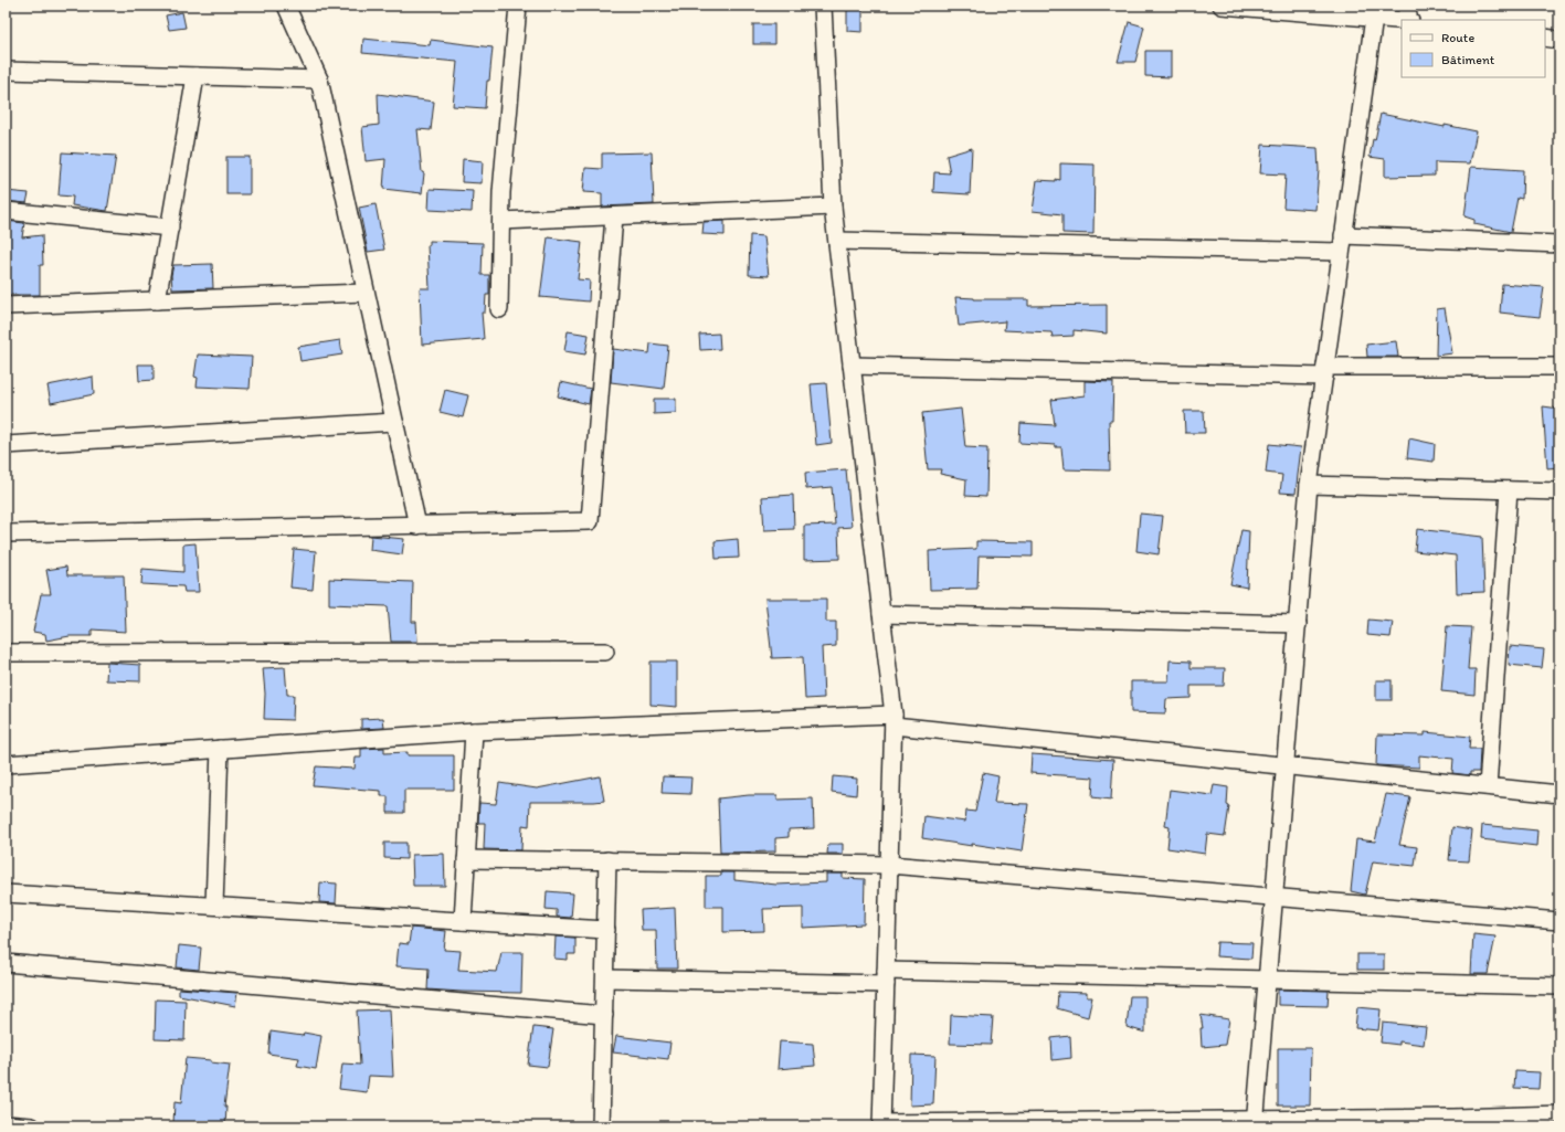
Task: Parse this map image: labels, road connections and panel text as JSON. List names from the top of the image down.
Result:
{
  "legend": ["Route", "Bâtiment"]
}
